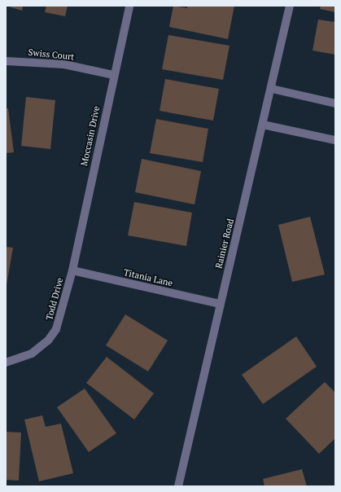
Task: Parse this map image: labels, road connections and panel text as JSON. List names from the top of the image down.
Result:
{
  "streets": {
    "street": [
      "Swiss Court",
      "Moccasin Drive",
      "Rainier Road",
      "Titania Lane",
      "Todd Drive"
    ]
  },
  "crossings": [
    ["Swiss Court", "Moccasin Drive"],
    ["Moccasin Drive", "Titania Lane"],
    ["Moccasin Drive", "Todd Drive"],
    ["Rainier Road", "Titania Lane"],
    ["Titania Lane", "Todd Drive"]
  ]
}
